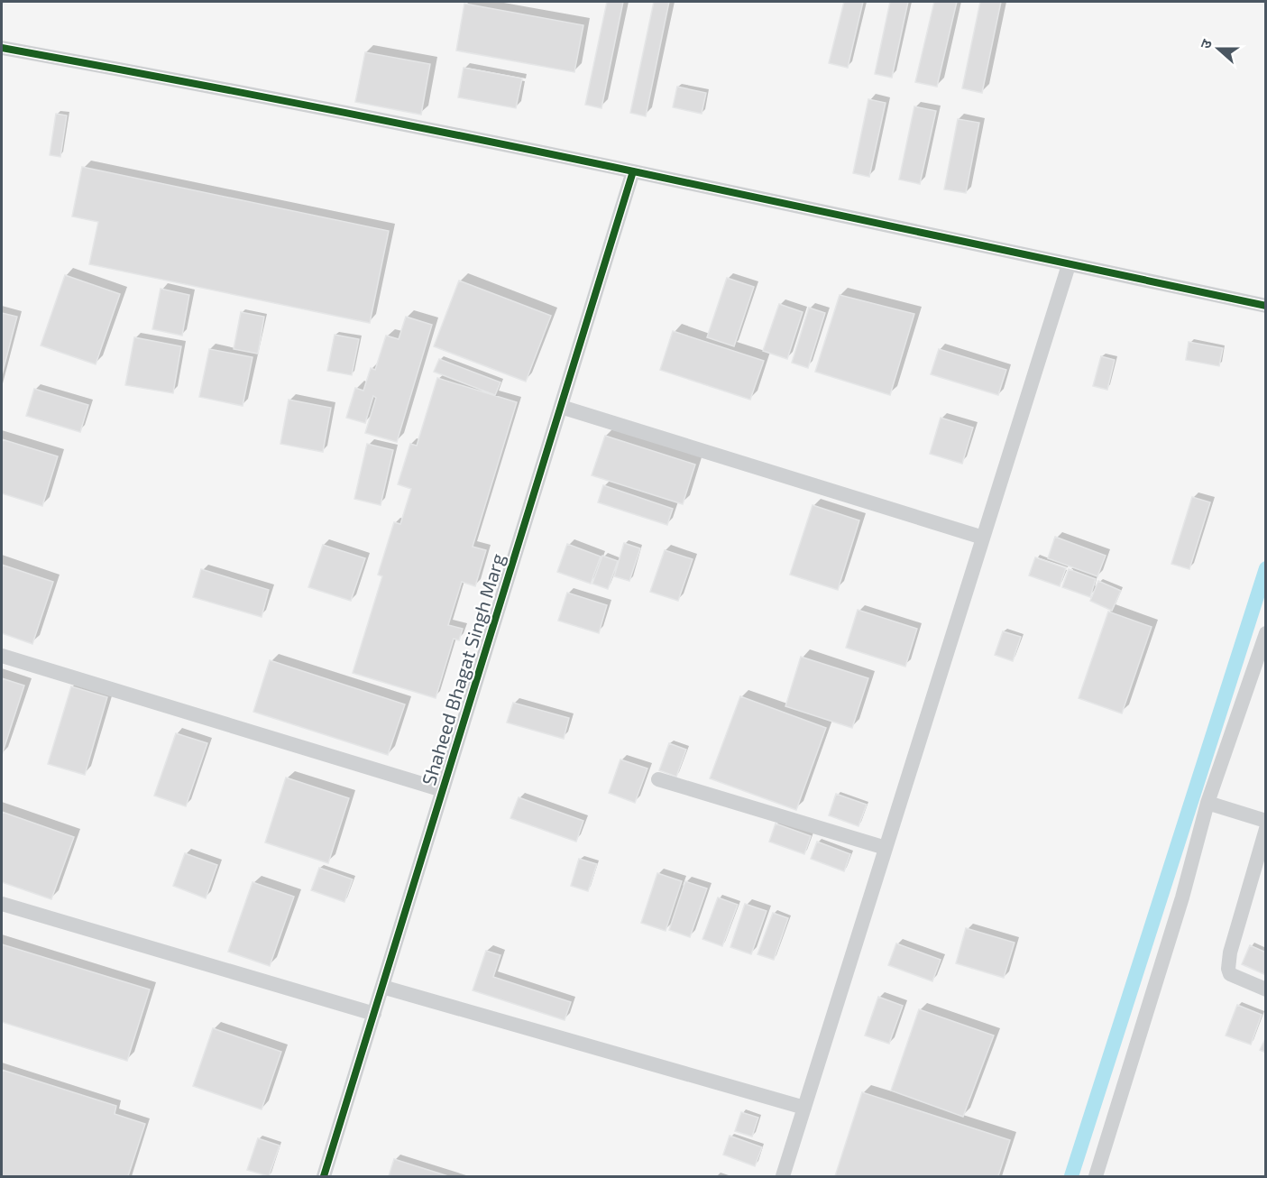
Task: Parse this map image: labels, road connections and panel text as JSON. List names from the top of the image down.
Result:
{
  "streets": {
    "street": ["Shaheed Bhagat Singh Marg"]
  },
  "north": "left"
}
